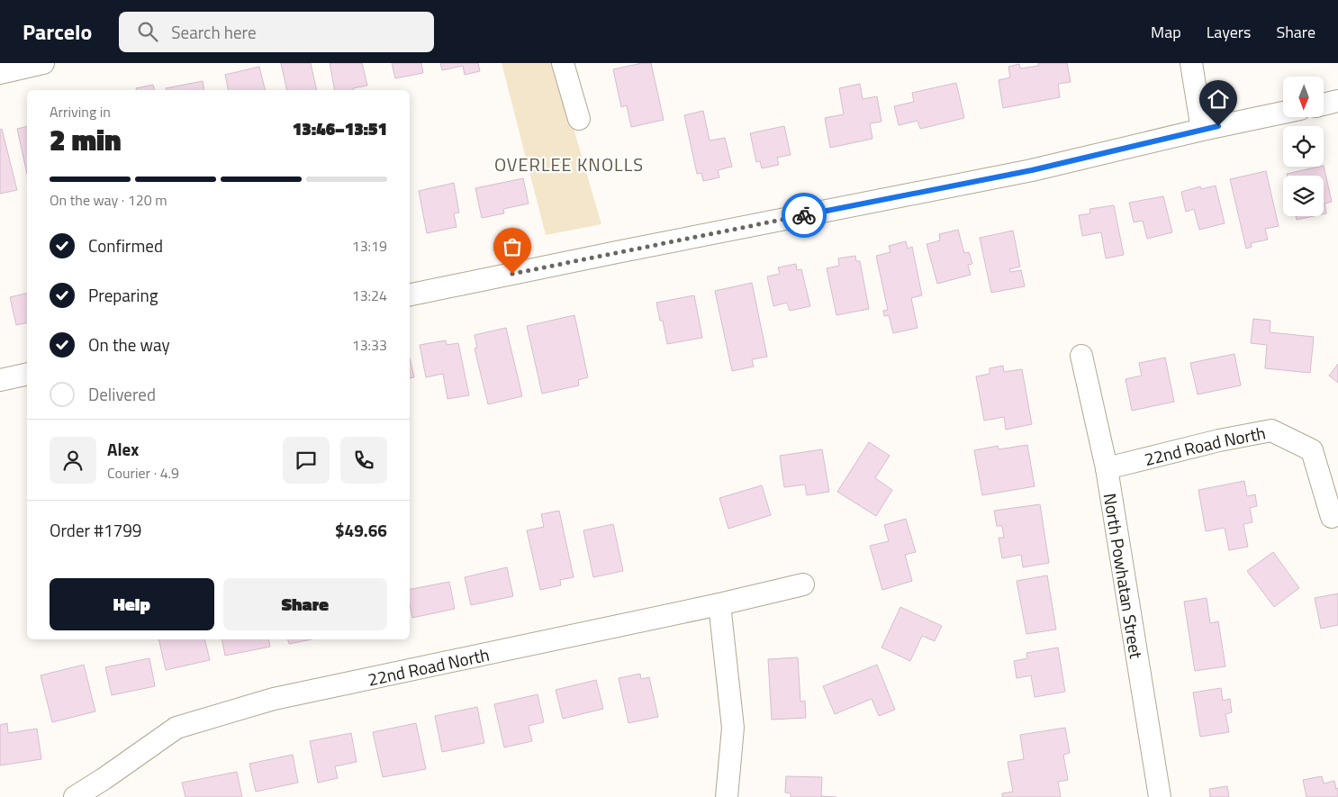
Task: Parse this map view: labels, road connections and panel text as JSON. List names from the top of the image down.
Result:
{
  "streets": {
    "street": ["22nd Road North", "North Powhatan Street"]
  },
  "crossings": [
    ["22nd Road North", "North Powhatan Street"]
  ],
  "districts": ["OVERLEE KNOLLS"],
  "north": "bottom",
  "page": {
    "header": "Parcelo",
    "search": "Search here",
    "nav": ["Map", "Layers", "Share"],
    "heading": ["2 min", "Arriving in", "13:46–13:51"],
    "panel": [
      "Alex",
      "Courier · 4.9",
      "Order #1799",
      "$49.66"
    ],
    "bar": "On the way · 120 m",
    "list": [
      ["Confirmed", "13:19"],
      ["Preparing", "13:24"],
      ["On the way", "13:33"],
      "Delivered"
    ],
    "buttons": ["Help", "Share"]
  }
}
